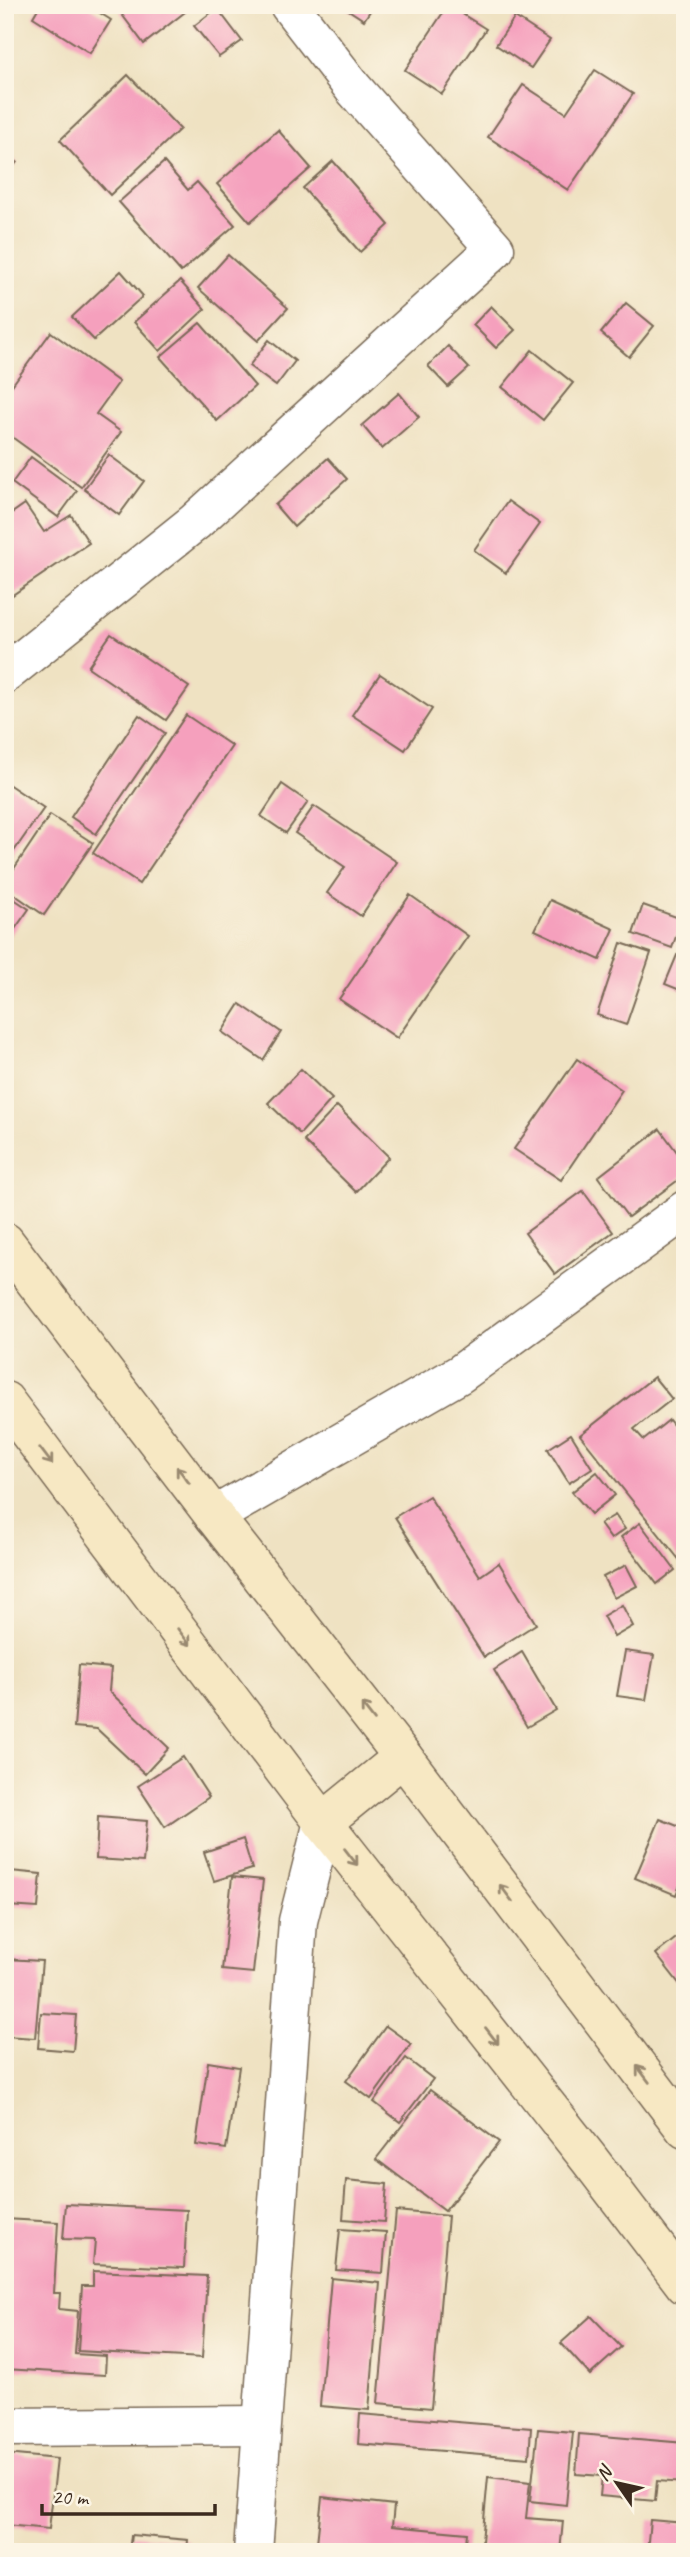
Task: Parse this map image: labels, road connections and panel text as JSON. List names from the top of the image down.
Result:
{
  "scale_bar": "20 m",
  "north": "top left"
}
